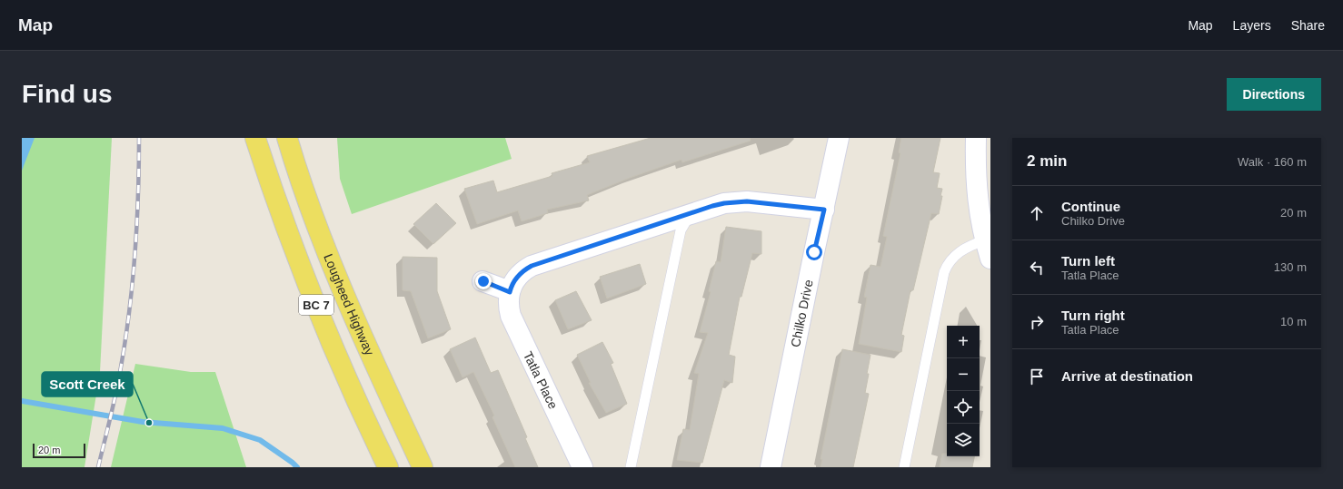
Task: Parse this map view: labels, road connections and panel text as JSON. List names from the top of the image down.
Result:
{
  "streets": {
    "main road": ["BC 7", "Lougheed Highway"],
    "street": ["Chilko Drive", "Tatla Place"]
  },
  "crossings": [
    ["Chilko Drive", "Tatla Place"]
  ],
  "places": ["Scott Creek"],
  "scale_bar": "20 m",
  "page": {
    "header": "Map",
    "nav": ["Map", "Layers", "Share"],
    "buttons": "Directions",
    "title": "Find us",
    "heading": ["2 min", "Walk · 160 m"],
    "list": [
      ["Continue", "Chilko Drive", "20 m"],
      ["Turn left", "Tatla Place", "130 m"],
      ["Turn right", "Tatla Place", "10 m"],
      "Arrive at destination"
    ],
    "map_buttons": ["+", "−"],
    "scale": "20 m"
  }
}
